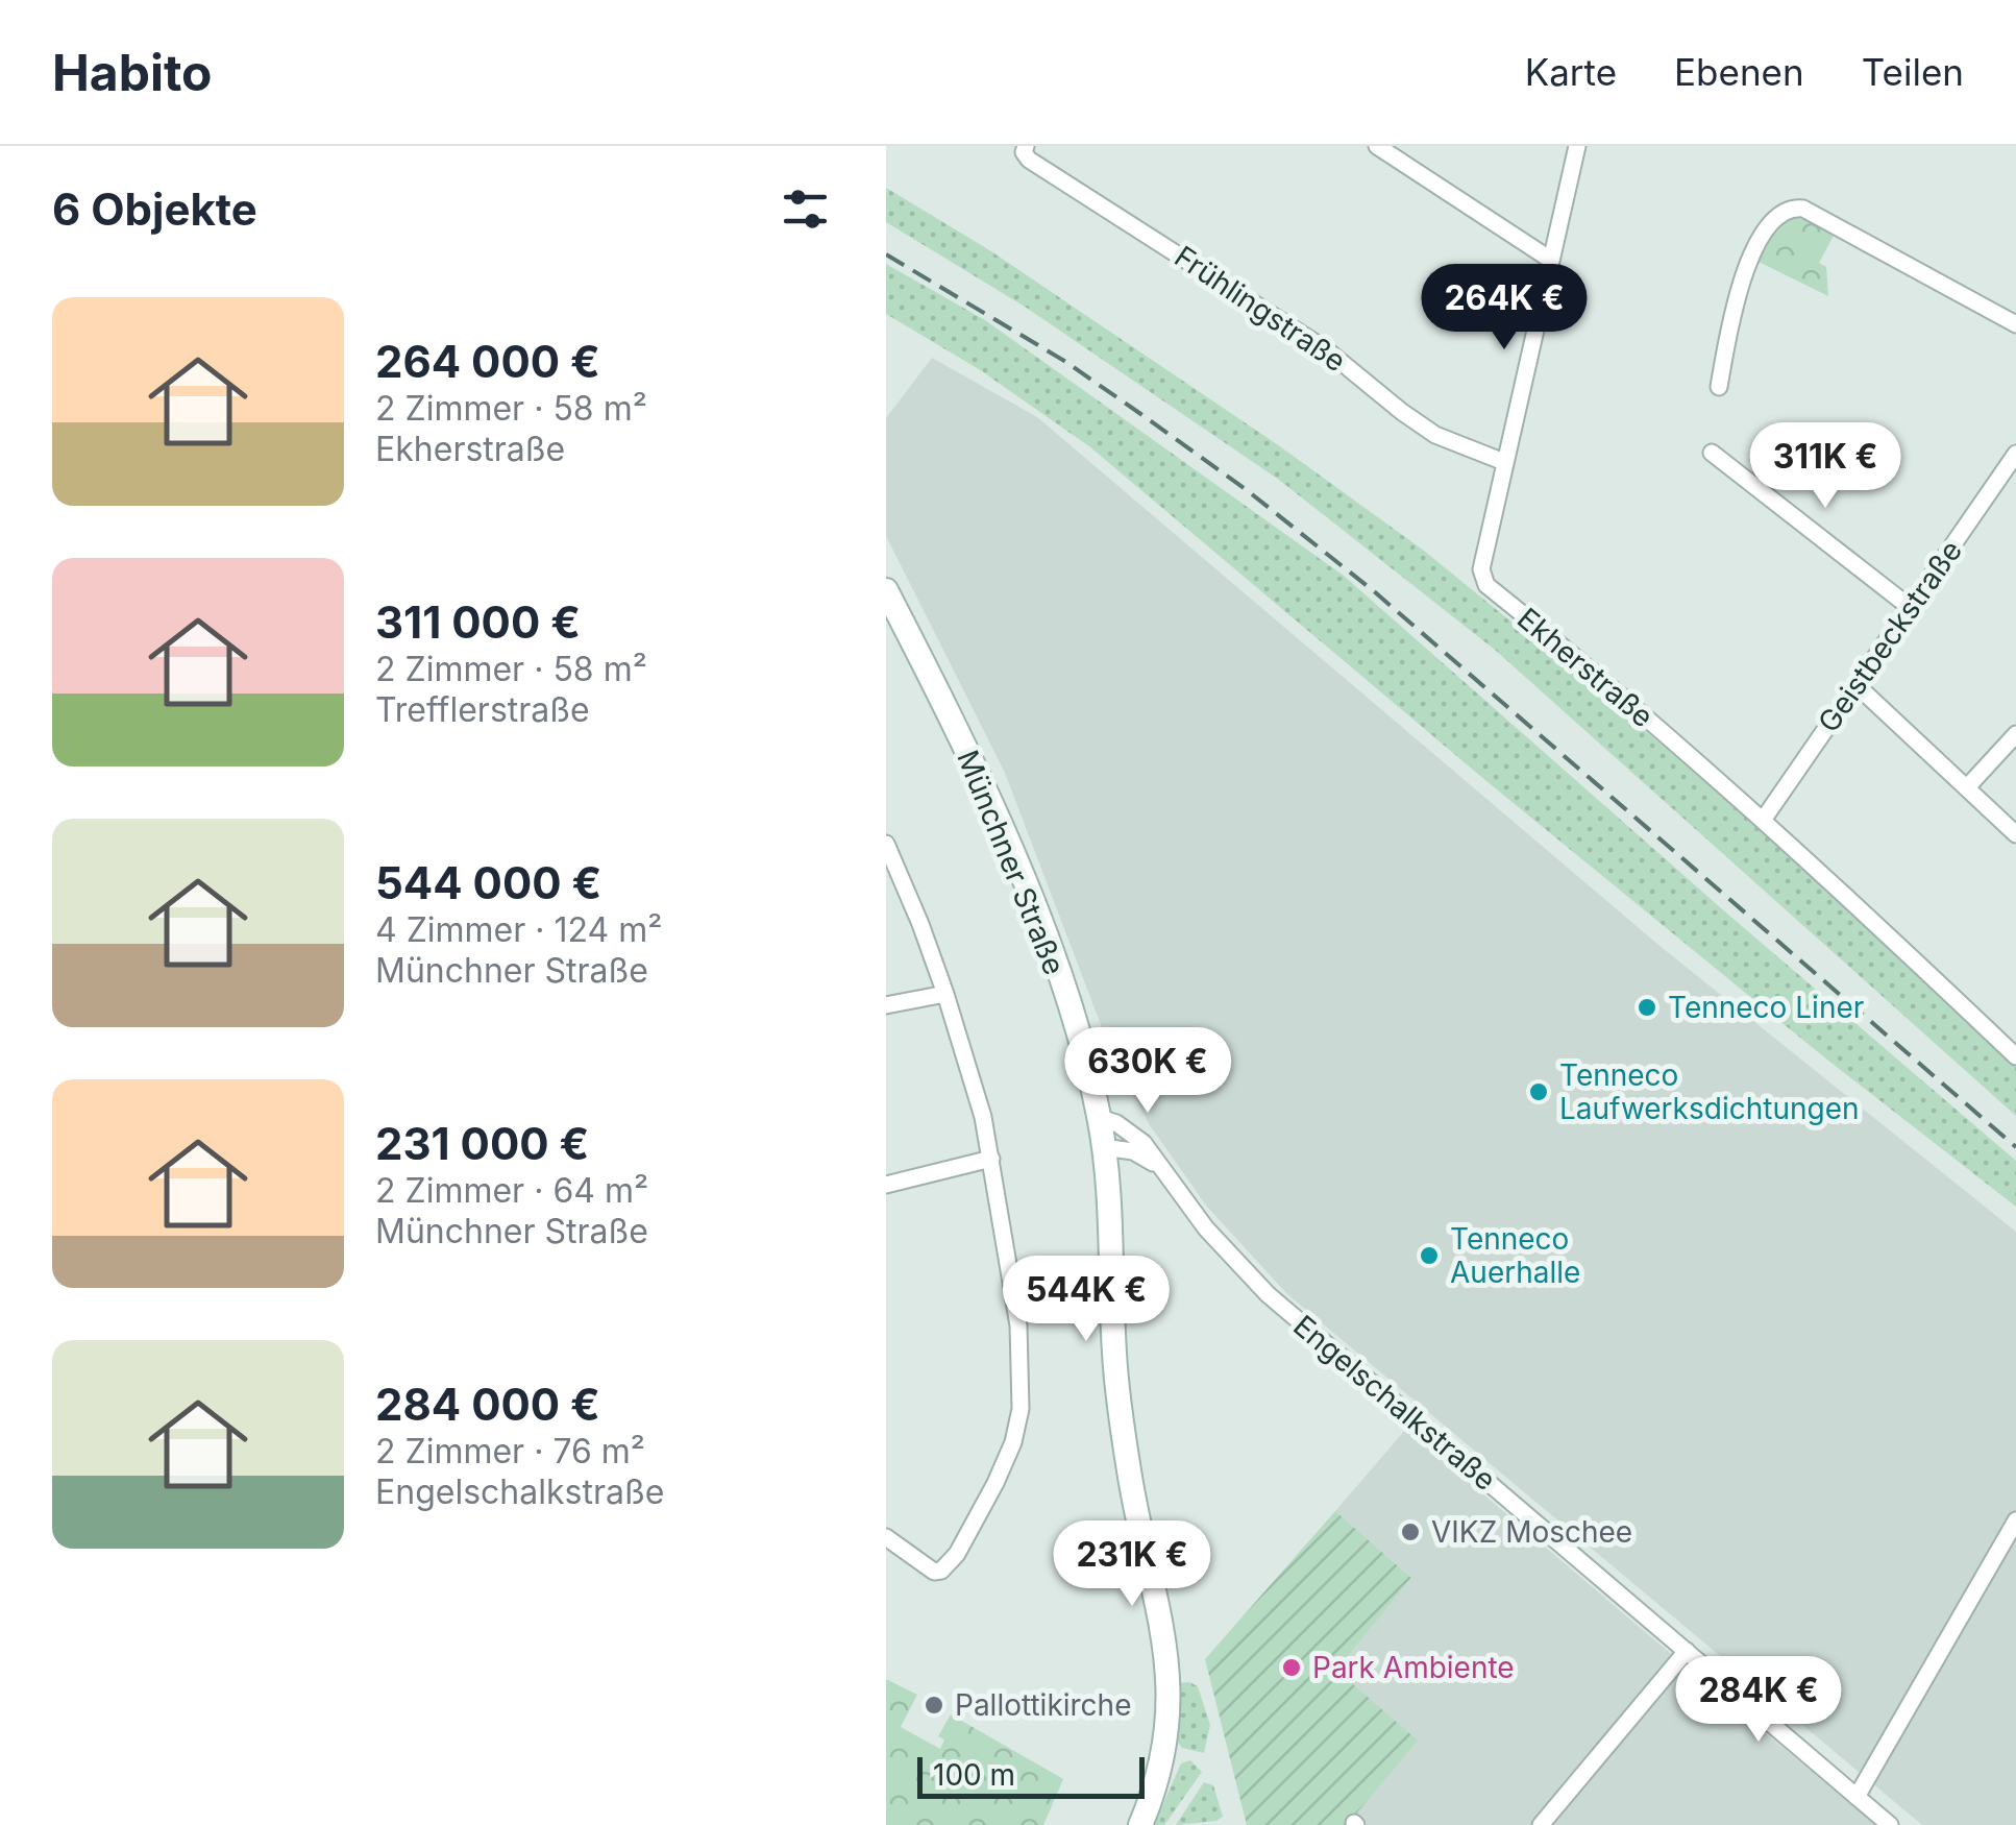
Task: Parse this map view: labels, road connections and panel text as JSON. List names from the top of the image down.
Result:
{
  "streets": {
    "main road": ["Münchner Straße"],
    "street": [
      "Frühlingstraße",
      "Geistbeckstraße",
      "Ekherstraße",
      "Engelschalkstraße"
    ]
  },
  "crossings": [
    ["Frühlingstraße", "Ekherstraße"],
    ["Geistbeckstraße", "Ekherstraße"],
    ["Münchner Straße", "Engelschalkstraße"]
  ],
  "places": [
    "Tenneco Liner",
    "Tenneco Laufwerksdichtungen",
    "Tenneco Auerhalle",
    "VIKZ Moschee",
    "Park Ambiente",
    "Pallottikirche"
  ],
  "scale_bar": "100 m",
  "page": {
    "header": "Habito",
    "nav": ["Karte", "Ebenen", "Teilen"],
    "heading": "6 Objekte",
    "price": [
      "264K €",
      "311K €",
      "630K €",
      "544K €",
      "231K €",
      "284K €"
    ],
    "list": [
      {
        "name": "264 000 €",
        "note": "2 Zimmer · 58 m² · Ekherstraße"
      },
      {
        "name": "311 000 €",
        "note": "2 Zimmer · 58 m² · Trefflerstraße"
      },
      {
        "name": "544 000 €",
        "note": "4 Zimmer · 124 m² · Münchner Straße"
      },
      {
        "name": "231 000 €",
        "note": "2 Zimmer · 64 m² · Münchner Straße"
      },
      {
        "name": "284 000 €",
        "note": "2 Zimmer · 76 m² · Engelschalkstraße"
      }
    ],
    "scale": "100 m"
  }
}
